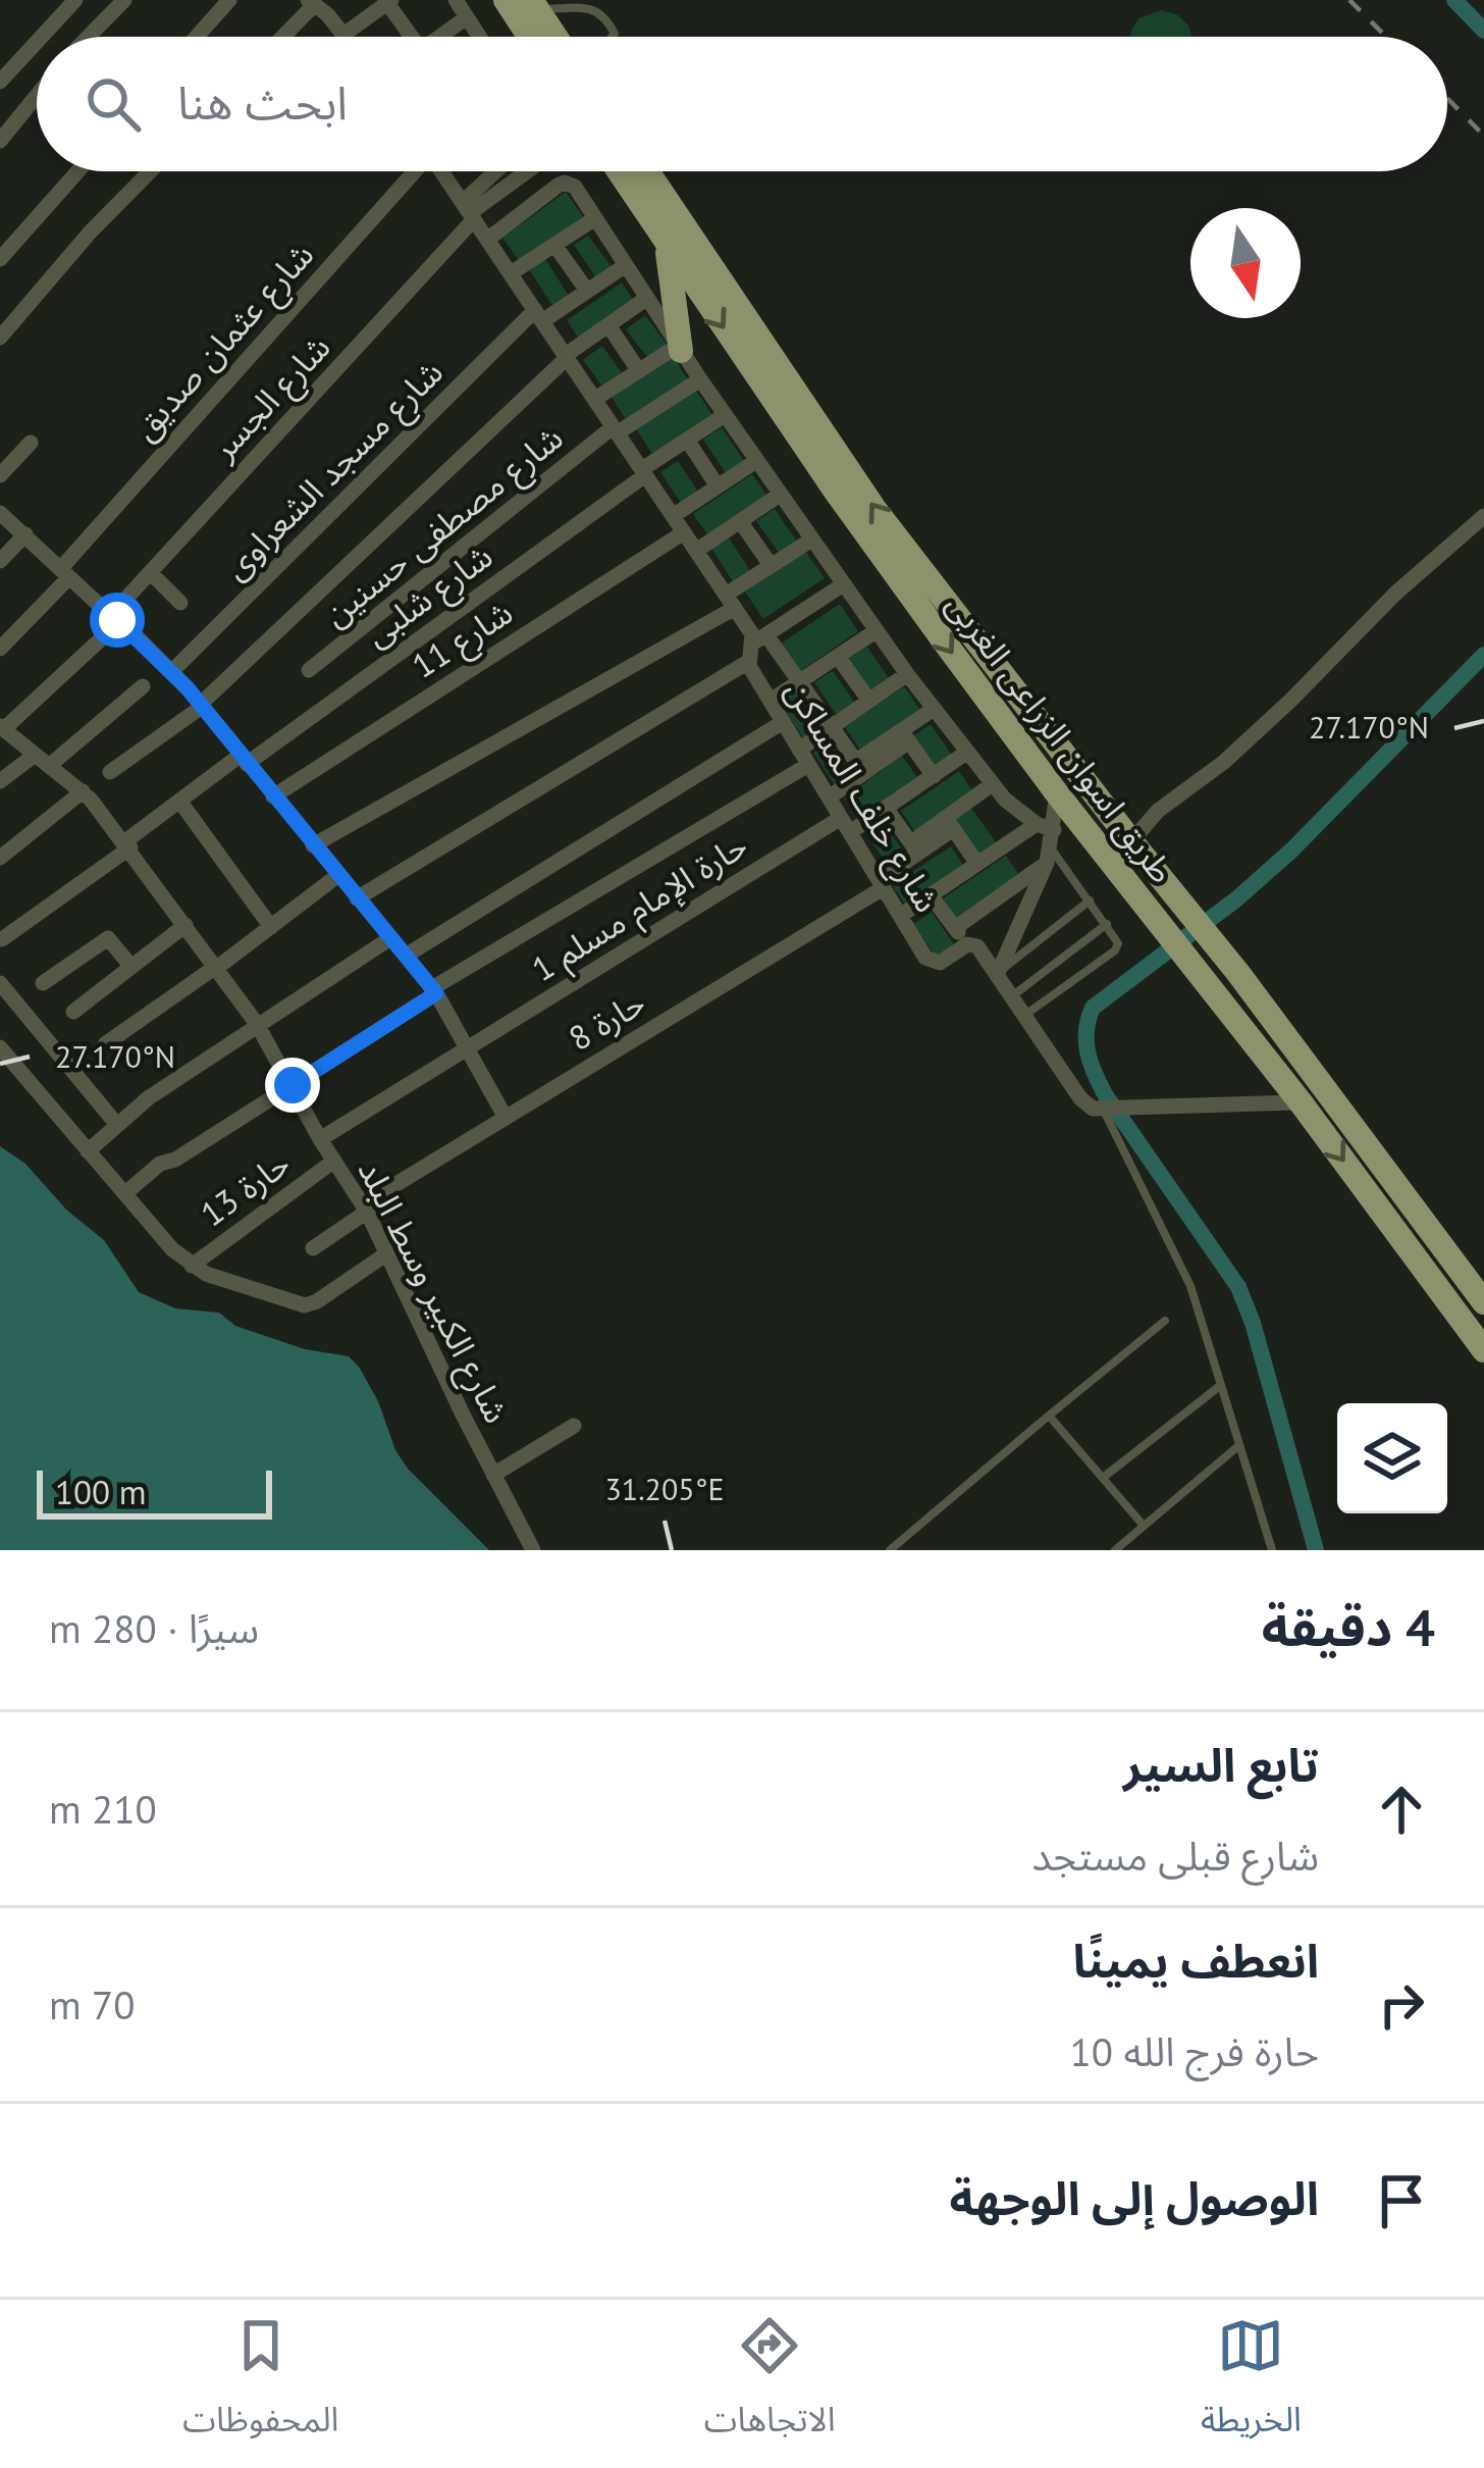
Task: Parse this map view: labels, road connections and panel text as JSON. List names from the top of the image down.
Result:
{
  "streets": {
    "main road": ["طريق اسوان الزراعى الغربى"],
    "street": [
      "شارع عثمان صديق",
      "شارع الجسر",
      "شارع مسجد الشعراوى",
      "شارع مصطفى حسنين",
      "شارع شلبى",
      "شارع 11",
      "شارع خلف المساكن",
      "حارة الإمام مسلم 1",
      "حارة 8",
      "حارة 13",
      "شارع الكبير وسط البلد"
    ]
  },
  "crossings": [
    ["شارع الجسر", "شارع الكبير وسط البلد"],
    ["شارع شلبى", "شارع الكبير وسط البلد"],
    ["شارع خلف المساكن", "حارة الإمام مسلم 1"],
    ["شارع خلف المساكن", "حارة 8"],
    ["حارة الإمام مسلم 1", "شارع الكبير وسط البلد"],
    ["حارة 8", "شارع الكبير وسط البلد"],
    ["حارة 13", "شارع الكبير وسط البلد"]
  ],
  "scale_bar": "100 m",
  "north": "bottom",
  "page": {
    "search": "ابحث هنا",
    "scale": "100 m",
    "heading": ["4 دقيقة", "سيرًا · 280 m"],
    "list": [
      ["تابع السير", "شارع قبلى مستجد", "210 m"],
      ["انعطف يمينًا", "حارة فرج الله 10", "70 m"],
      "الوصول إلى الوجهة"
    ],
    "nav": ["الخريطة", "الاتجاهات", "المحفوظات"]
  },
  "coordinates": ["27.170°N", "31.205°E"]
}
